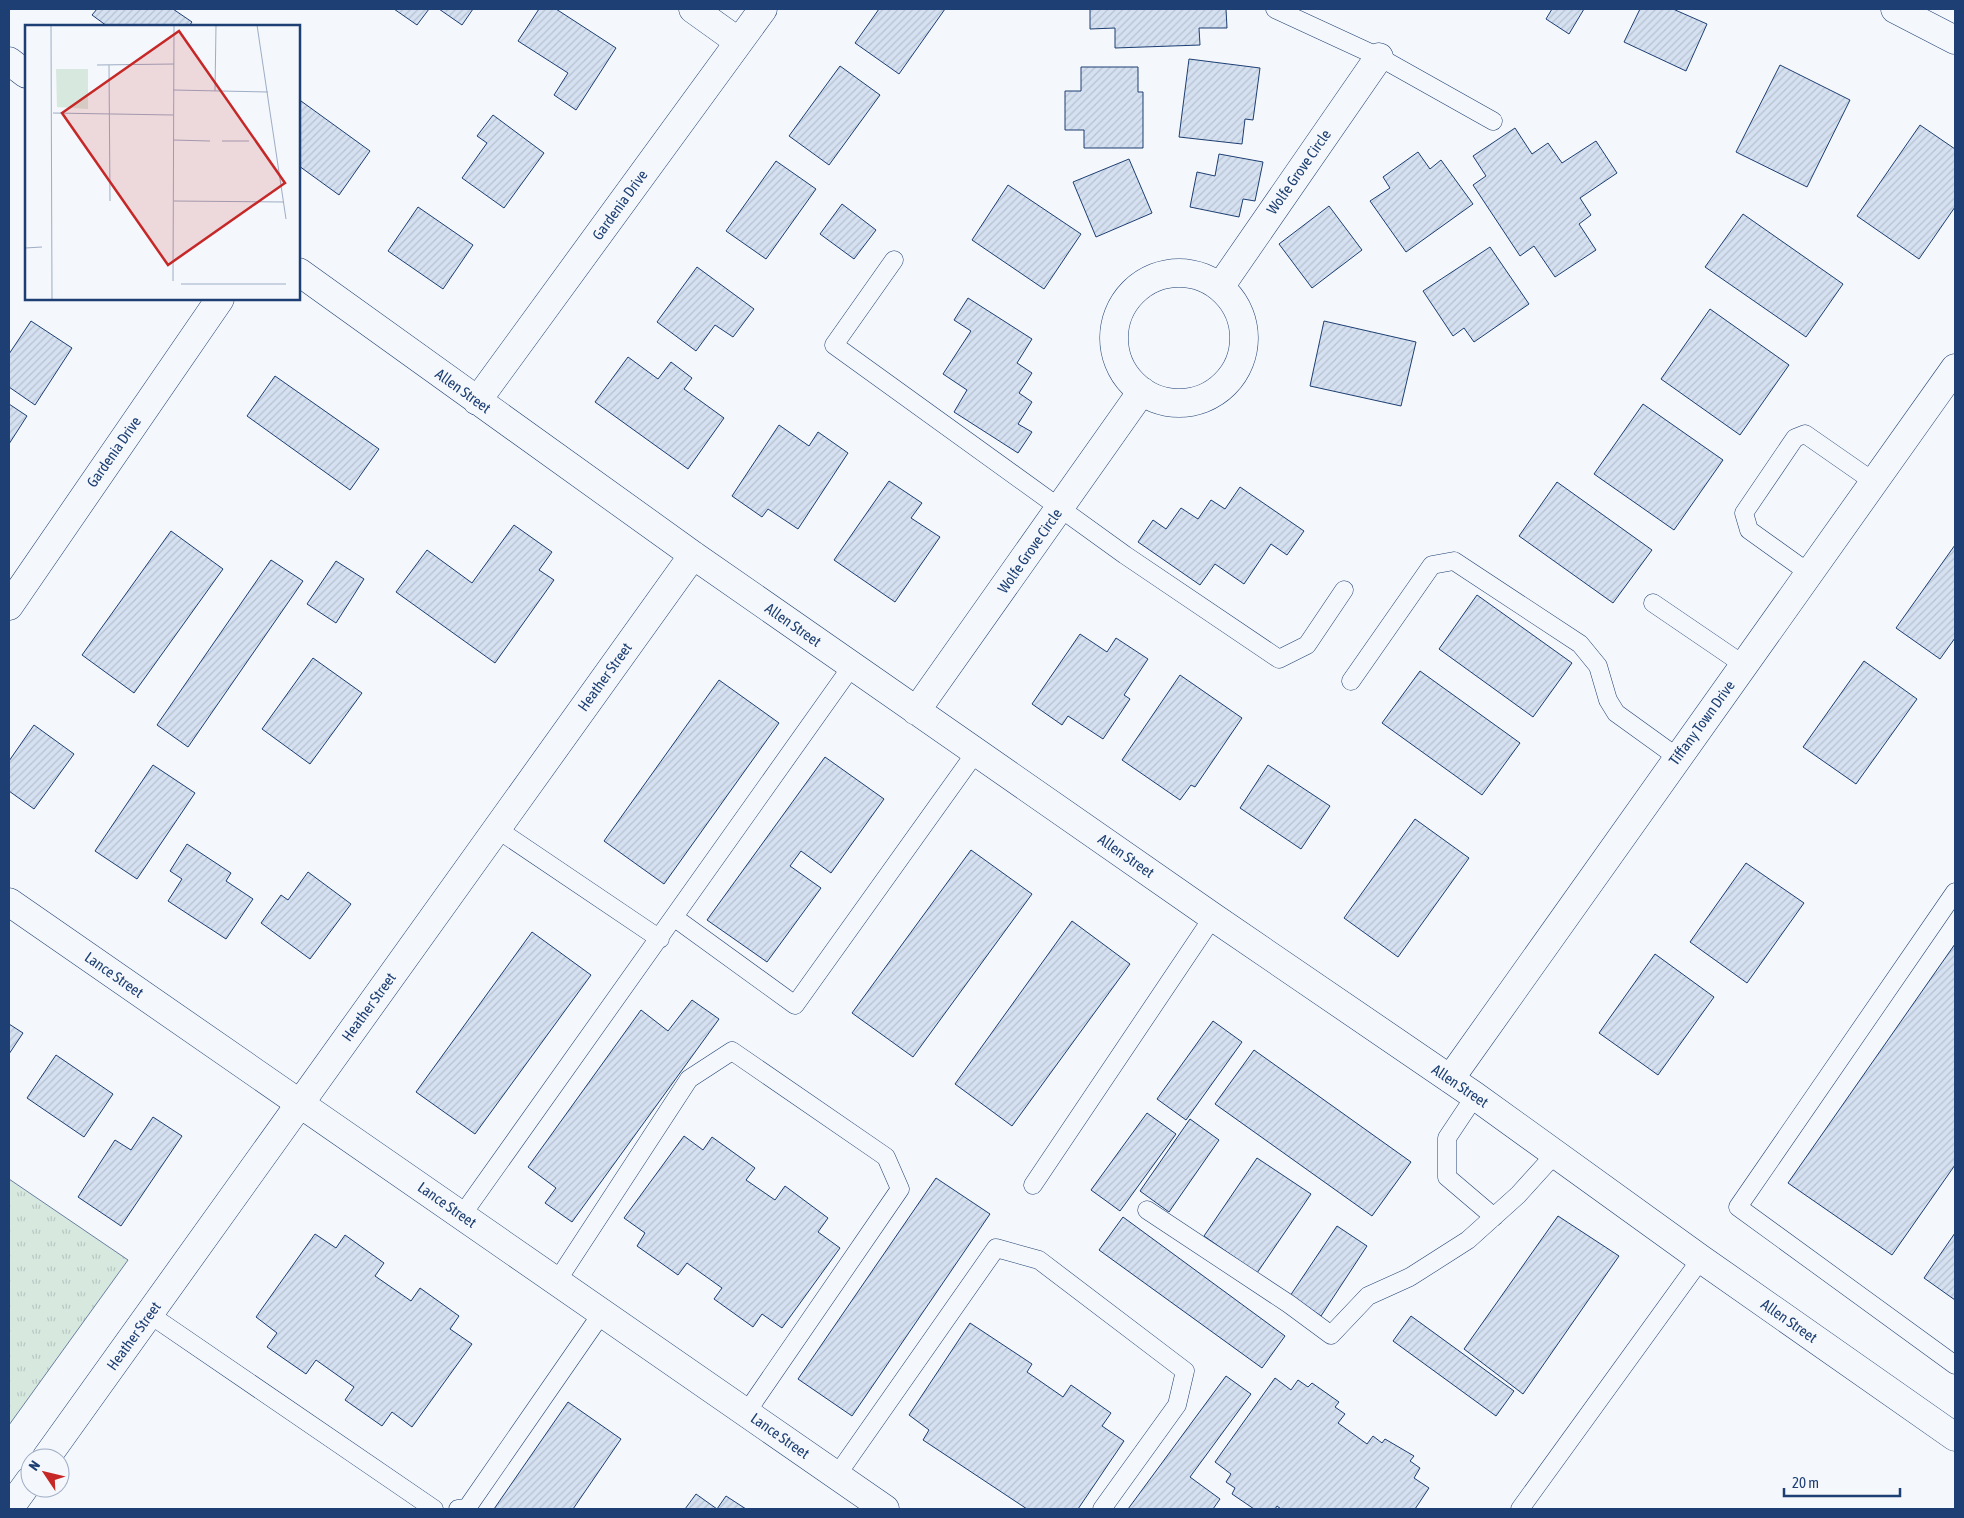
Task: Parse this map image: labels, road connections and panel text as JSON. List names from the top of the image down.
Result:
{
  "streets": {
    "street": [
      "Wolfe Grove Circle",
      "Gardenia Drive",
      "Allen Street",
      "Heather Street",
      "Tiffany Town Drive",
      "Lance Street"
    ]
  },
  "crossings": [
    ["Wolfe Grove Circle", "Allen Street"],
    ["Gardenia Drive", "Allen Street"],
    ["Allen Street", "Heather Street"],
    ["Allen Street", "Tiffany Town Drive"],
    ["Heather Street", "Lance Street"]
  ],
  "scale_bar": "20 m",
  "north": "top left"
}
